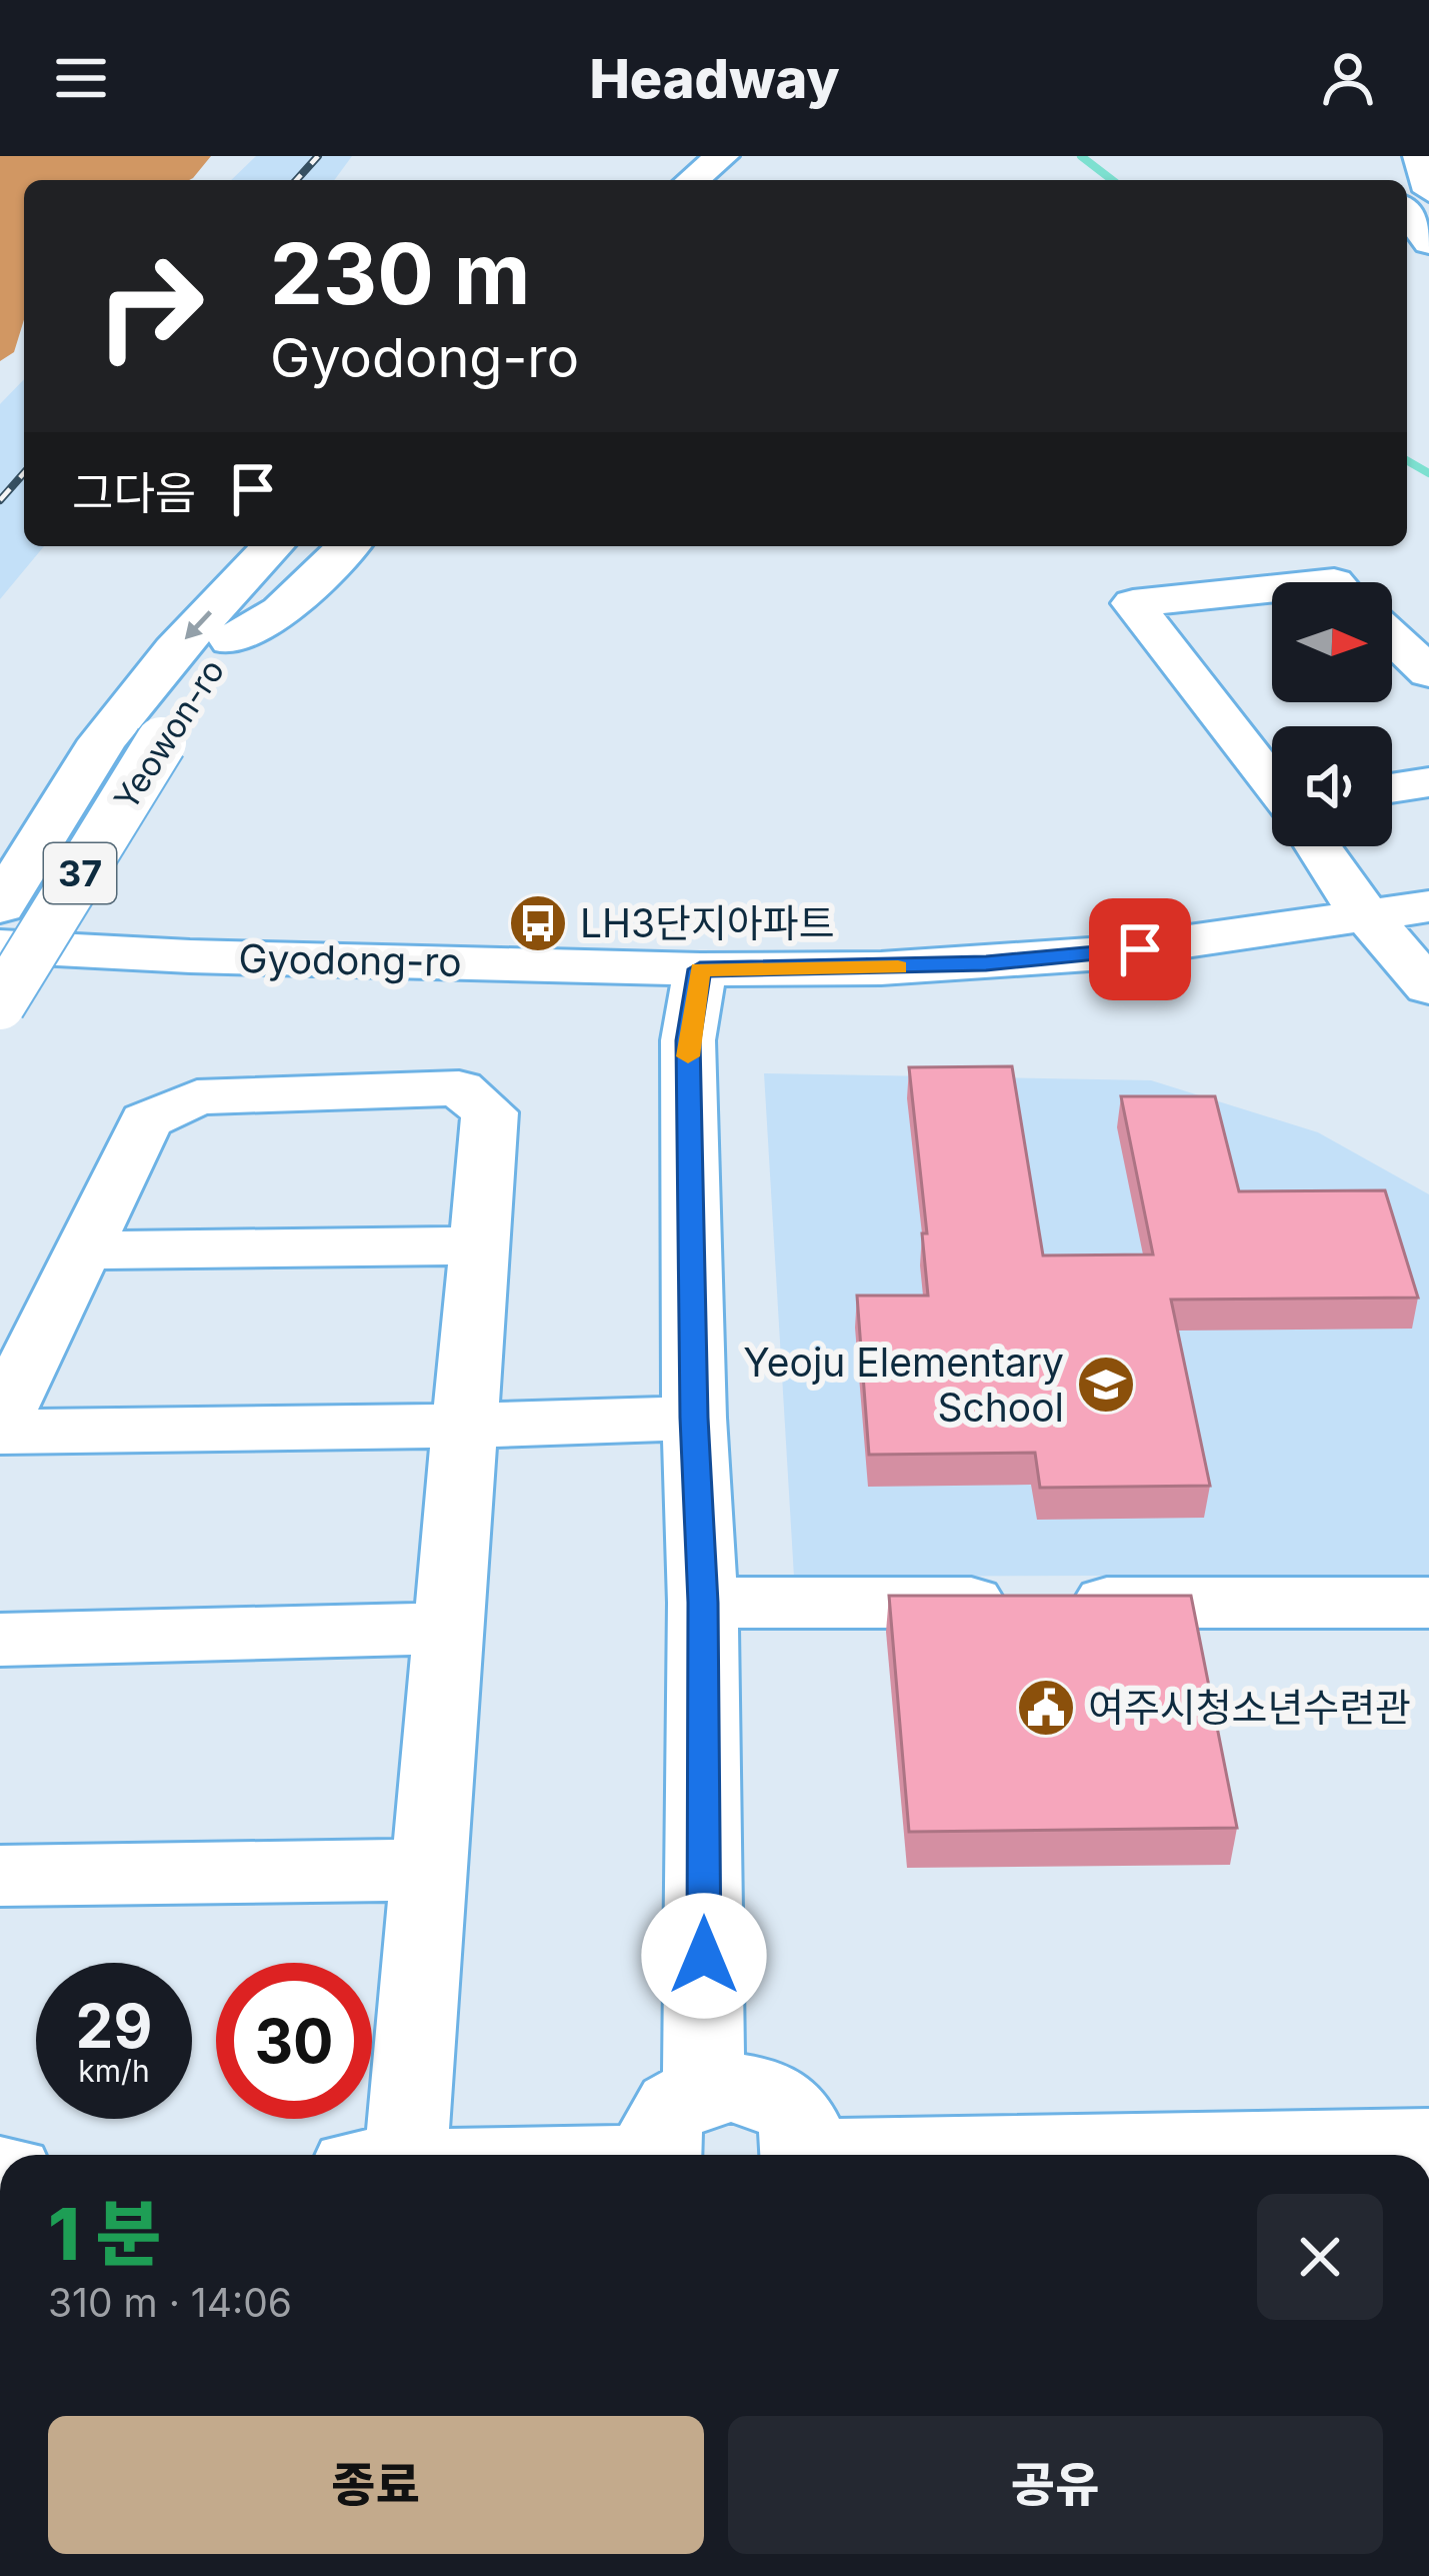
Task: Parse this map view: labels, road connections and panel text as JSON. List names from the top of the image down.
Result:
{
  "streets": {
    "highway": ["Yeowon-ro", "37"],
    "street": ["Gyodong-ro"]
  },
  "places": {
    "bus stop": ["LH3단지아파트"],
    "school or university": ["Yeoju Elementary School"],
    "public building": ["여주시청소년수련관"]
  },
  "north": "right",
  "page": {
    "header": "Headway",
    "turn": ["230 m", "Gyodong-ro"],
    "then": "그다음",
    "speed": "29 km/h",
    "limit": "30",
    "heading": ["1 분", "310 m · 14:06"],
    "buttons": ["종료", "공유"]
  }
}
